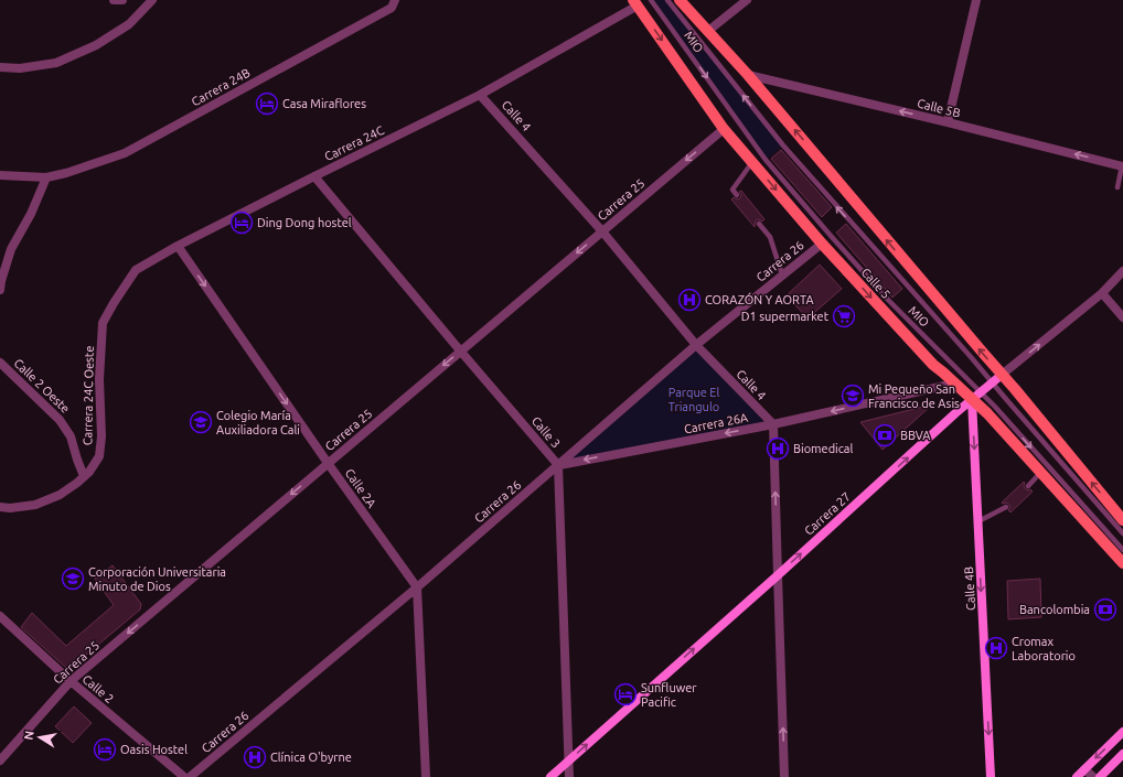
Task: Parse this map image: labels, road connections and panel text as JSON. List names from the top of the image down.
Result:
{
  "streets": {
    "main road": ["Calle 5"],
    "street": [
      "Carrera 24B",
      "Calle 5B",
      "Calle 4",
      "Carrera 24C",
      "Carrera 25",
      "Carrera 26",
      "Calle 2 Oeste",
      "Carrera 24C Oeste",
      "Carrera 26A",
      "Calle 3",
      "Calle 2A",
      "Carrera 27",
      "Calle 4B",
      "Calle 2"
    ],
    "lane": ["MIO"]
  },
  "crossings": [
    ["MIO", "Carrera 27"],
    ["Calle 4", "Carrera 24C"],
    ["Calle 4", "Carrera 25"],
    ["Calle 4", "Carrera 26"],
    ["Calle 4", "Carrera 26A"],
    ["Carrera 24C", "Calle 5"],
    ["Carrera 24C", "Carrera 24C Oeste"],
    ["Carrera 24C", "Calle 3"],
    ["Carrera 24C", "Calle 2A"],
    ["Carrera 25", "Calle 5"],
    ["Carrera 25", "Calle 3"],
    ["Carrera 25", "Calle 2A"],
    ["Carrera 25", "Calle 2"],
    ["Carrera 26", "Calle 5"],
    ["Carrera 26", "Carrera 26A"],
    ["Carrera 26", "Calle 3"],
    ["Carrera 26", "Calle 2A"],
    ["Calle 5", "Carrera 26A"],
    ["Calle 5", "Carrera 27"],
    ["Calle 5", "Calle 4B"],
    ["Calle 2 Oeste", "Carrera 24C Oeste"],
    ["Carrera 26A", "Calle 3"],
    ["Calle 3", "Carrera 27"],
    ["Carrera 27", "Calle 4B"]
  ],
  "one_way": [
    "Calle 5B",
    "Carrera 25",
    "Carrera 26A",
    "Calle 2A",
    "Carrera 27",
    "Calle 4B"
  ],
  "parks": ["Parque El Triangulo"],
  "places": {
    "hotel": [
      "Casa Miraflores",
      "Ding Dong hostel",
      "Sunfluwer Pacific",
      "Oasis Hostel"
    ],
    "hospital": [
      "CORAZÓN Y AORTA",
      "Biomedical",
      "Cromax Laboratorio",
      "Clínica O'byrne"
    ],
    "supermarket": ["D1 supermarket"],
    "school or university": ["Mi Pequeño San Francisco de Asis", "Colegio María Auxiliadora Cali", "Corporación Universitaria Minuto de Dios"],
    "bank": ["BBVA", "Bancolombia"]
  },
  "north": "left"
}
